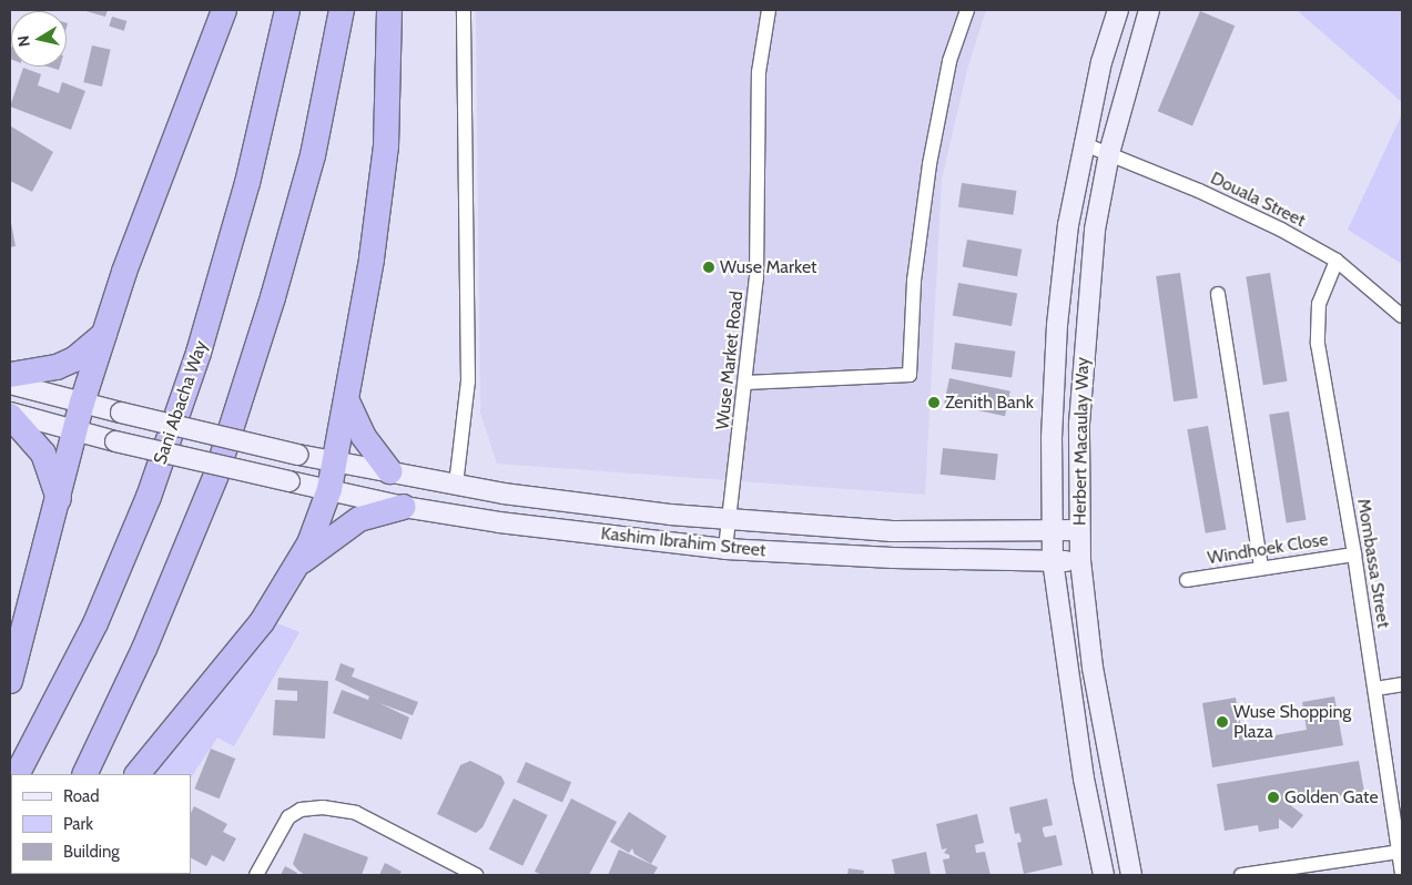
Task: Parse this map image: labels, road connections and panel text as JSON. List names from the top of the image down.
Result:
{
  "streets": {
    "highway": ["Sani Abacha Way"],
    "main road": ["Herbert Macaulay Way", "Kashim Ibrahim Street"],
    "street": [
      "Douala Street",
      "Wuse Market Road",
      "Windhoek Close",
      "Mombassa Street"
    ]
  },
  "crossings": [
    ["Douala Street", "Herbert Macaulay Way"],
    ["Douala Street", "Mombassa Street"],
    ["Wuse Market Road", "Kashim Ibrahim Street"],
    ["Herbert Macaulay Way", "Kashim Ibrahim Street"],
    ["Windhoek Close", "Mombassa Street"]
  ],
  "places": [
    "Wuse Market",
    "Zenith Bank",
    "Wuse Shopping Plaza",
    "Golden Gate"
  ],
  "legend": ["Road", "Park", "Building"],
  "north": "left"
}
